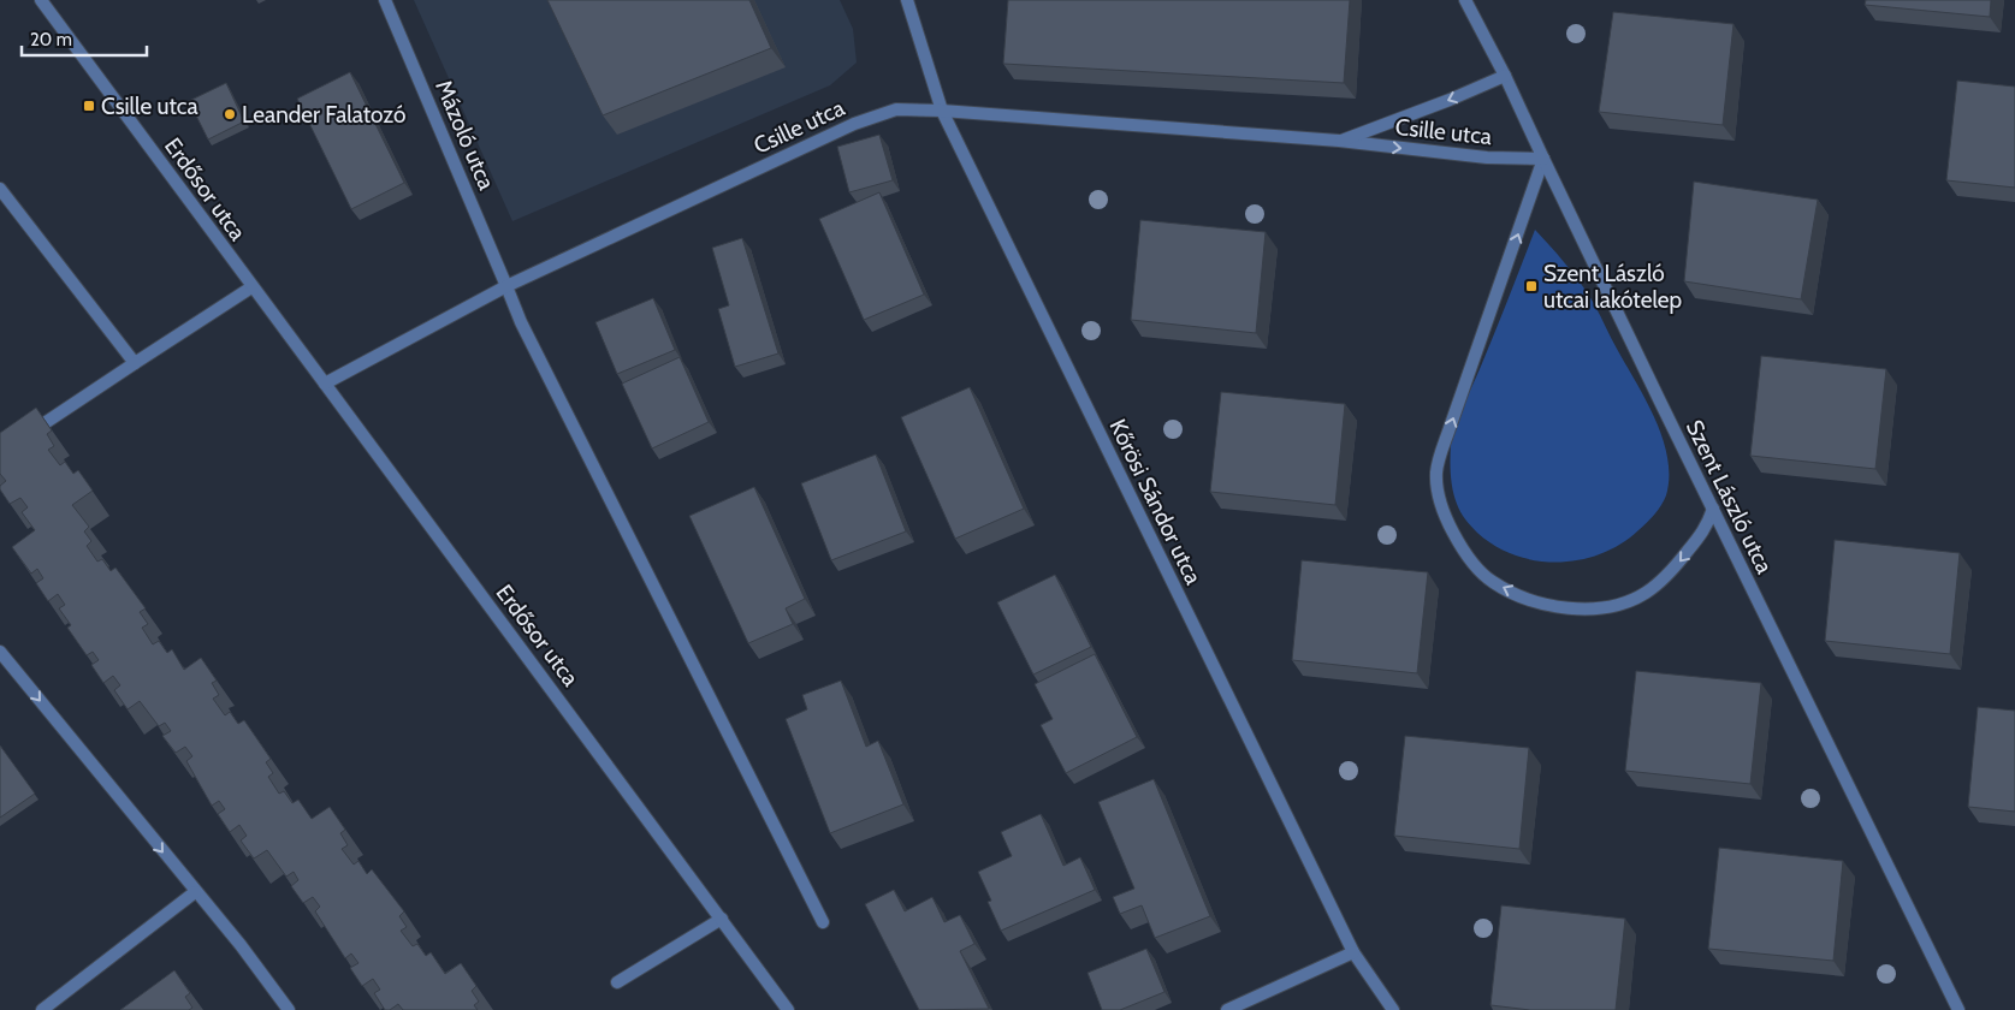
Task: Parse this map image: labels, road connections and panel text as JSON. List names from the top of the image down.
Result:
{
  "streets": {
    "street": [
      "Csille utca",
      "Mázoló utca",
      "Erdősor utca",
      "Szent László utca",
      "Kőrösi Sándor utca"
    ]
  },
  "crossings": [
    ["Csille utca", "Mázoló utca"],
    ["Csille utca", "Erdősor utca"],
    ["Csille utca", "Szent László utca"],
    ["Csille utca", "Kőrösi Sándor utca"]
  ],
  "places": {
    "transit": ["Csille utca", "Szent László utcai lakótelep"],
    "other": ["Leander Falatozó"]
  },
  "scale_bar": "20 m"
}
